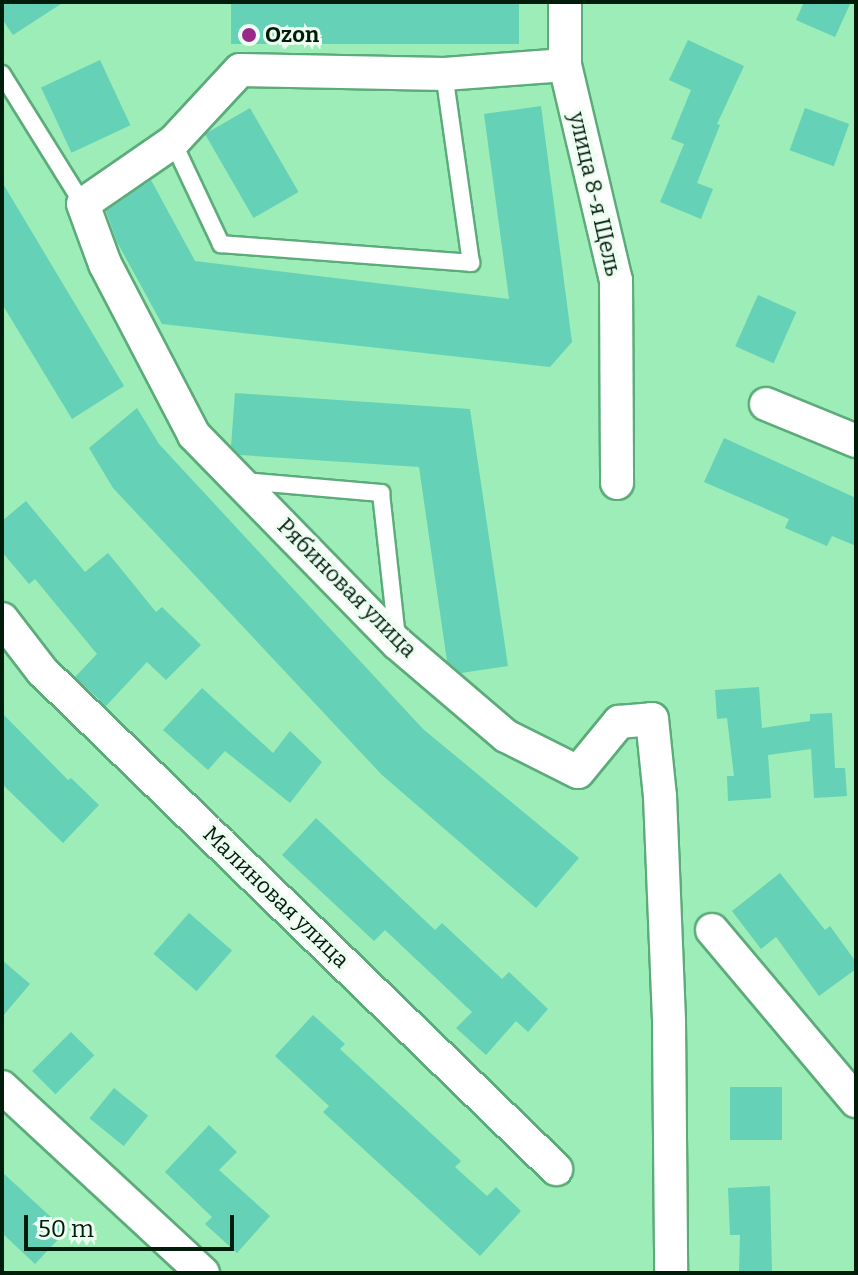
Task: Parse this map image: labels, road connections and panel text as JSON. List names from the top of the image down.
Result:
{
  "streets": {
    "street": ["улица 8-я Щель", "Рябиновая улица", "Малиновая улица"]
  },
  "places": ["Ozon"],
  "scale_bar": "50 m"
}
